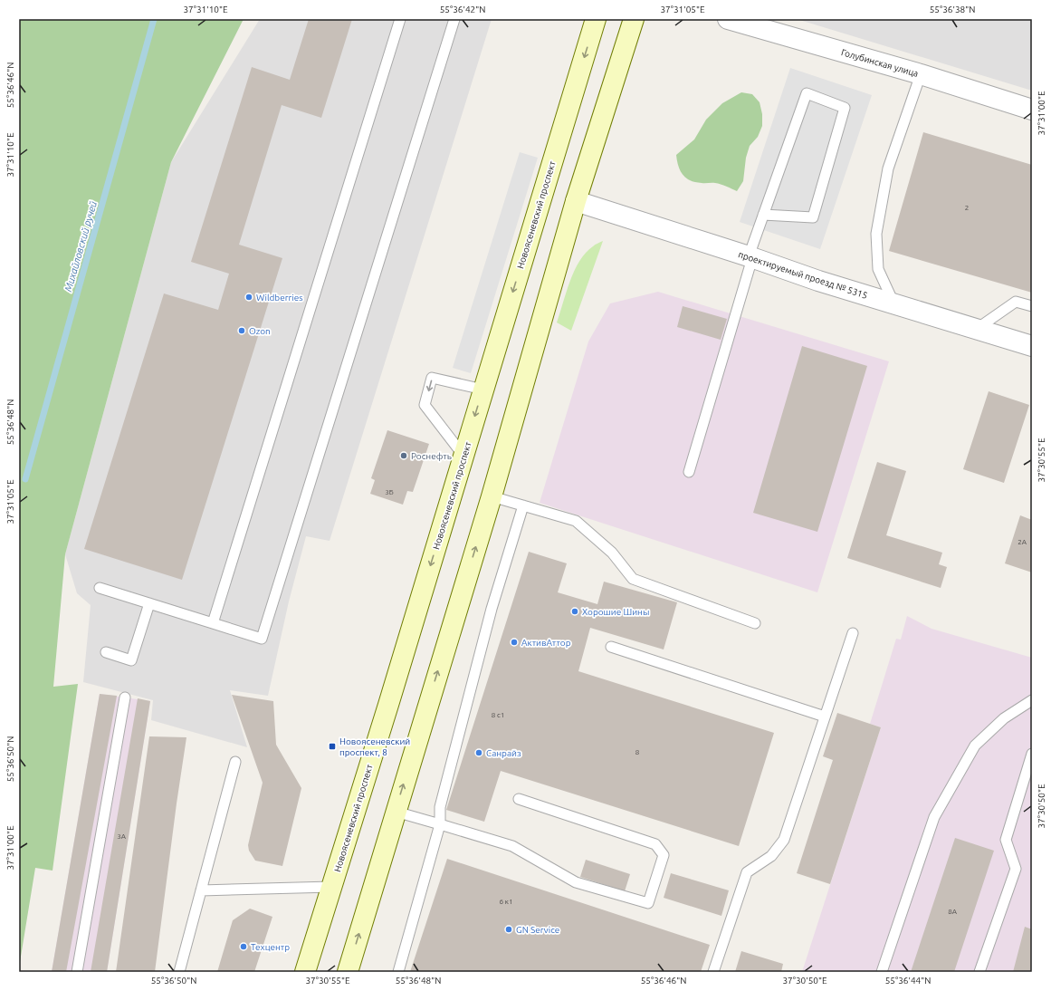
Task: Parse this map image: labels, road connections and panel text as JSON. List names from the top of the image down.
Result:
{
  "streets": {
    "main road": ["Новоясеневский проспект"],
    "street": ["Голубинская улица", "проектируемый проезд № 5315"]
  },
  "water": ["Михайловский ручей"],
  "places": {
    "other": [
      "Wildberries",
      "Ozon",
      "Роснефть",
      "Хорошие Шины",
      "АктивАттор",
      "Санрайз",
      "GN Service",
      "Техцентр"
    ],
    "transit": ["Новоясеневский проспект, 8"]
  },
  "house_numbers": [
    "2",
    "3Б",
    "2А",
    "8 с1",
    "8",
    "3А",
    "6 к1",
    "8А"
  ],
  "coordinates": [
    "37°31'10\"E",
    "55°36'42\"N",
    "37°31'05\"E",
    "55°36'38\"N",
    "55°36'46\"N",
    "37°31'00\"E",
    "55°36'48\"N",
    "37°30'55\"E",
    "55°36'50\"N",
    "37°30'50\"E",
    "55°36'44\"N"
  ]
}
